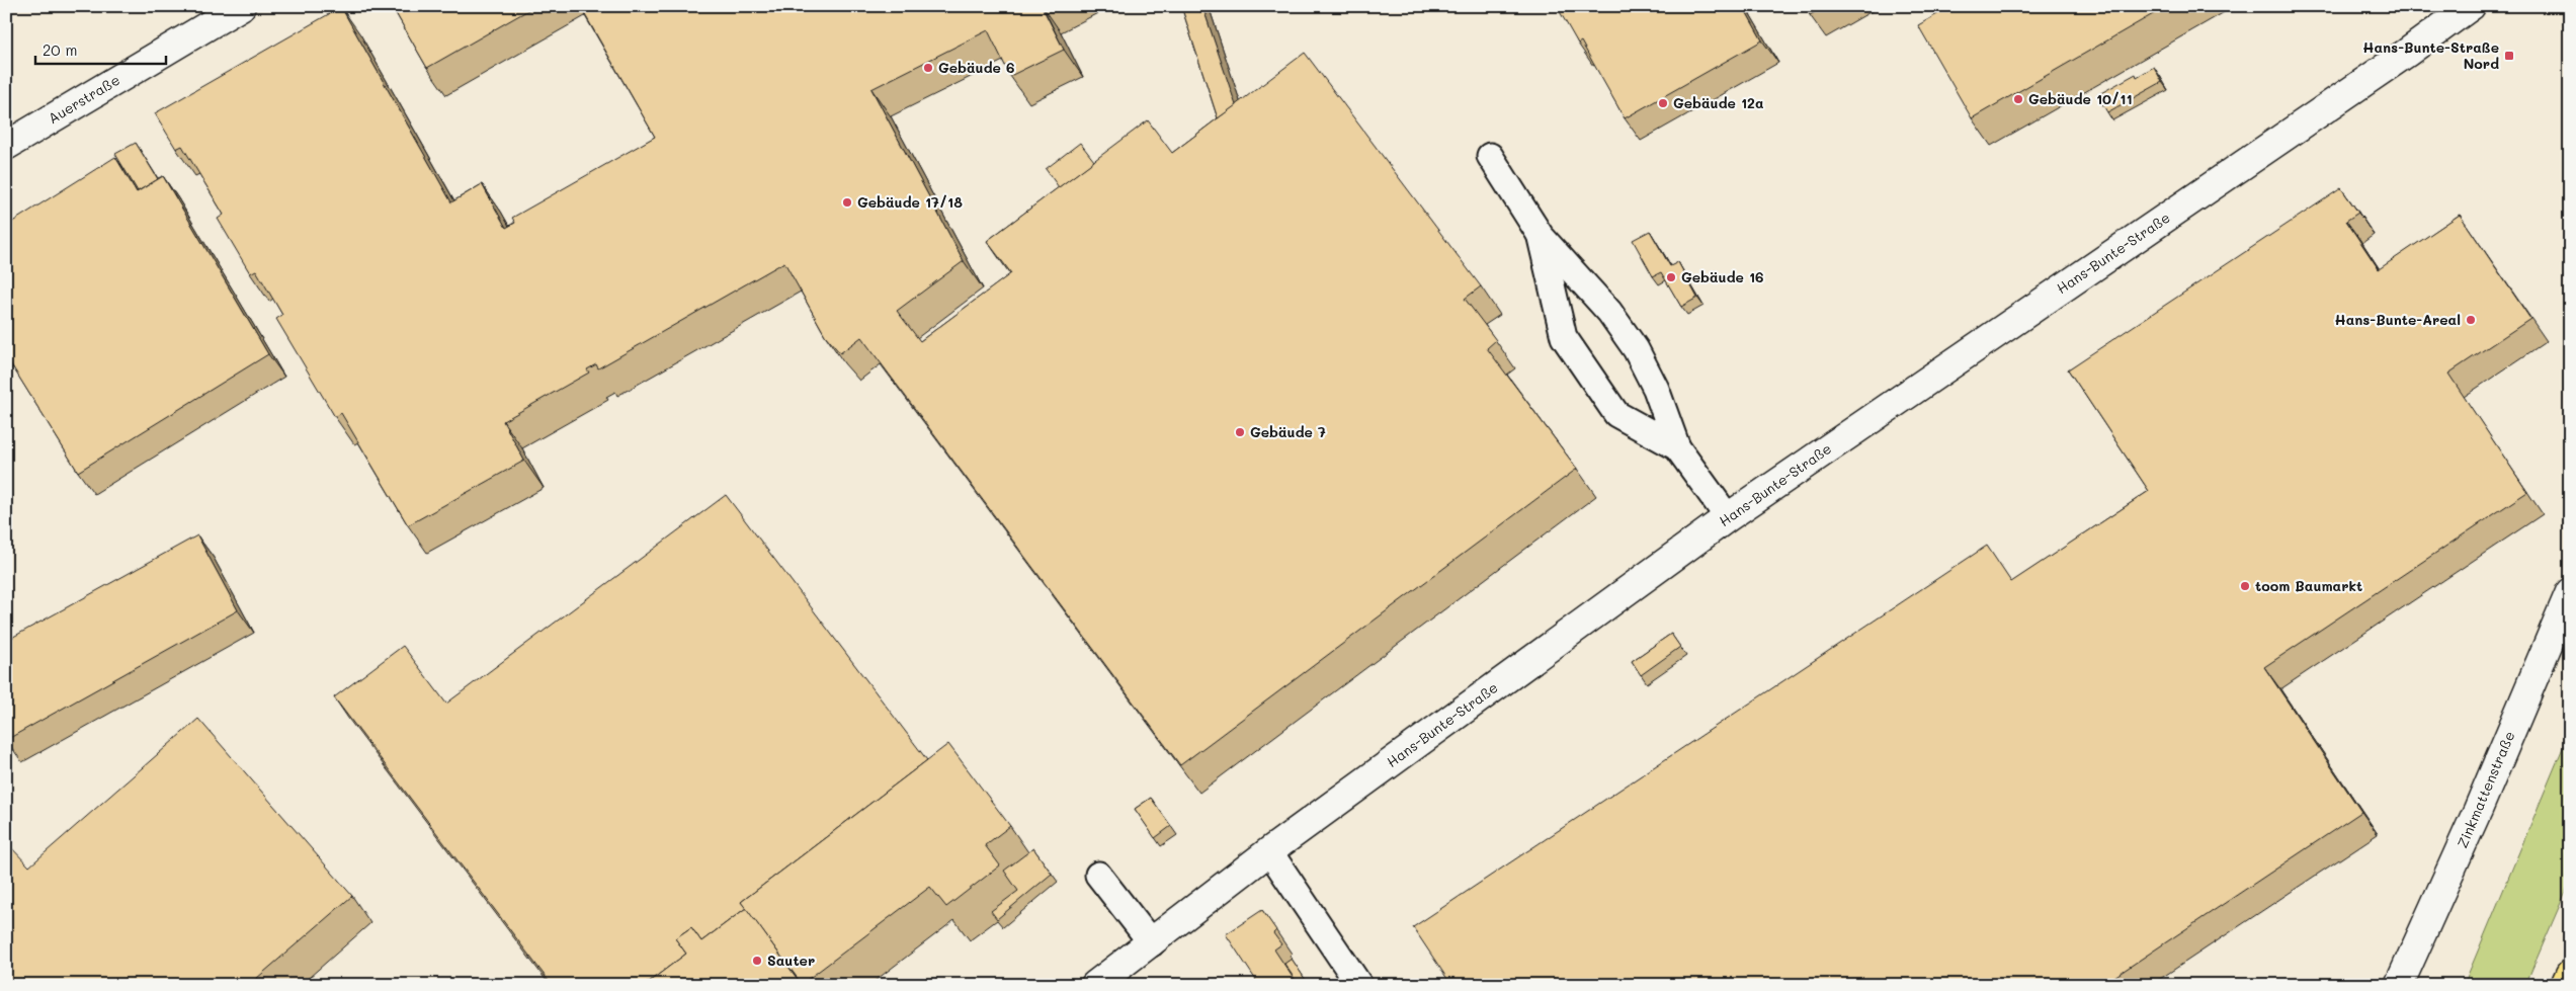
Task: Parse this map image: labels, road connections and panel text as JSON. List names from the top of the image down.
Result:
{
  "streets": {
    "street": ["Auerstraße", "Hans-Bunte-Straße", "Zinkmattenstraße"]
  },
  "places": {
    "transit": ["Hans-Bunte-Straße Nord"],
    "other": [
      "Gebäude 6",
      "Gebäude 10/11",
      "Gebäude 12a",
      "Gebäude 17/18",
      "Gebäude 16",
      "Hans-Bunte-Areal",
      "Gebäude 7",
      "toom Baumarkt",
      "Sauter"
    ]
  },
  "scale_bar": "20 m"
}
